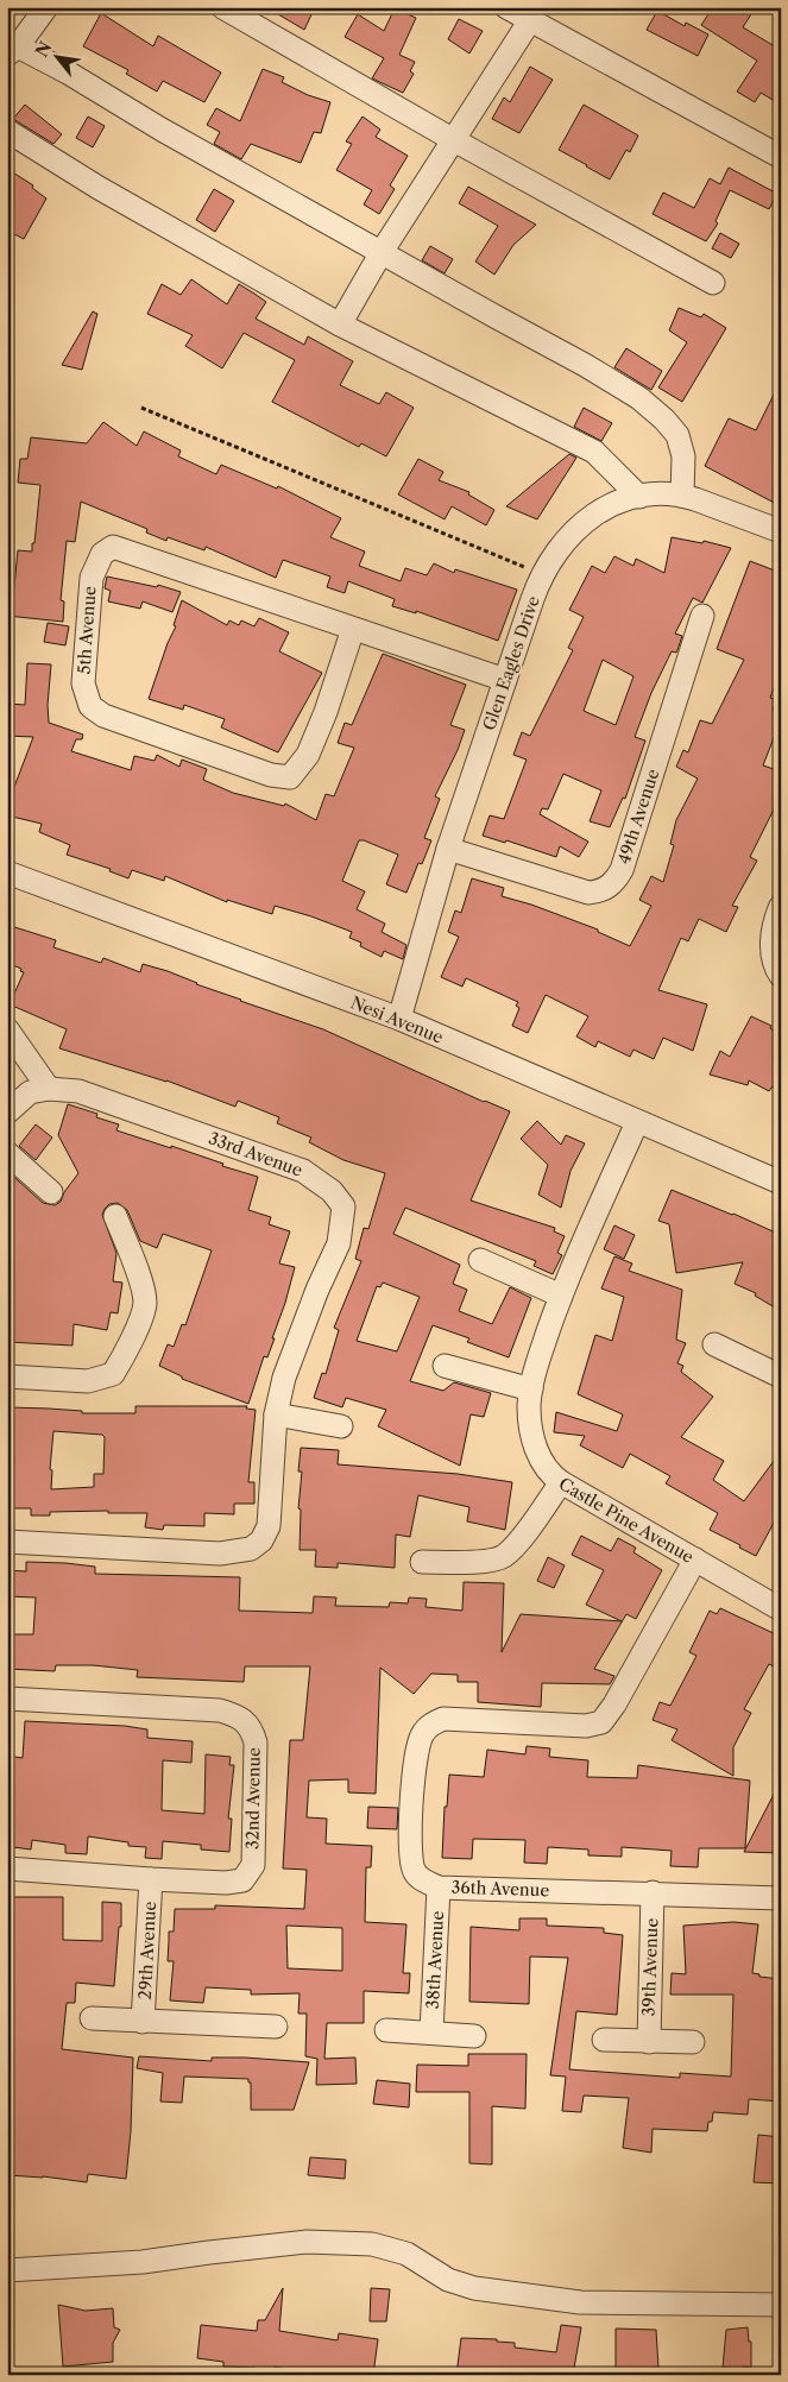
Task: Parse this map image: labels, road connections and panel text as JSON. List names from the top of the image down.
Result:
{
  "streets": {
    "street": [
      "5th Avenue",
      "Glen Eagles Drive",
      "49th Avenue",
      "Nesi Avenue",
      "33rd Avenue",
      "Castle Pine Avenue",
      "32nd Avenue",
      "36th Avenue",
      "29th Avenue",
      "38th Avenue",
      "39th Avenue"
    ]
  },
  "crossings": [
    ["5th Avenue", "Glen Eagles Drive"],
    ["Glen Eagles Drive", "49th Avenue"],
    ["Glen Eagles Drive", "Nesi Avenue"],
    ["Nesi Avenue", "Castle Pine Avenue"],
    ["Castle Pine Avenue", "36th Avenue"],
    ["32nd Avenue", "29th Avenue"],
    ["36th Avenue", "38th Avenue"],
    ["36th Avenue", "39th Avenue"]
  ],
  "north": "top left"
}
